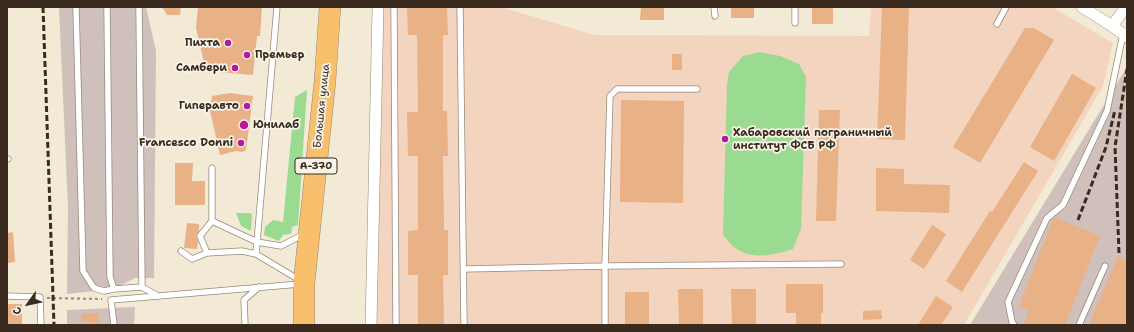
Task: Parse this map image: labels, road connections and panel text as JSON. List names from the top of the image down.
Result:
{
  "streets": {
    "highway": ["Большая улица", "А-370"]
  },
  "places": [
    "Пихта",
    "Премьер",
    "Самбери",
    "Гиперавто",
    "Юнилаб",
    "Хабаровский пограничный институт ФСБ РФ",
    "Francesco Donni"
  ],
  "north": "bottom left"
}
